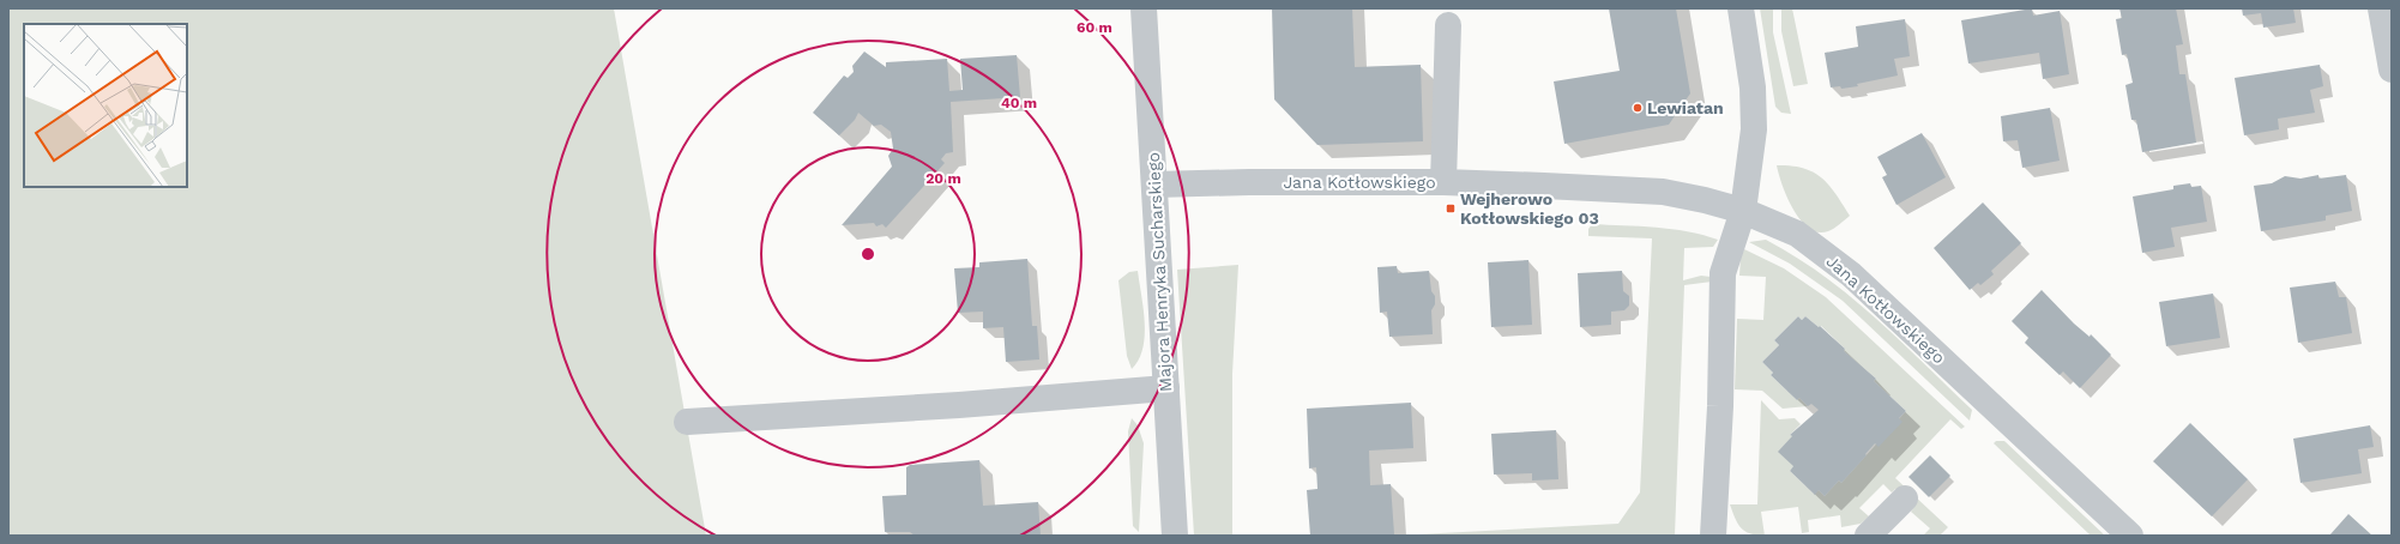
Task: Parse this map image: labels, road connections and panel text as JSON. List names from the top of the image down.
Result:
{
  "streets": {
    "street": ["Jana Kotłowskiego", "Majora Henryka Sucharskiego"]
  },
  "crossings": [
    ["Jana Kotłowskiego", "Majora Henryka Sucharskiego"]
  ],
  "places": {
    "other": ["Lewiatan"],
    "transit": ["Wejherowo Kotłowskiego 03"]
  },
  "rings": ["60 m", "40 m", "20 m"]
}
